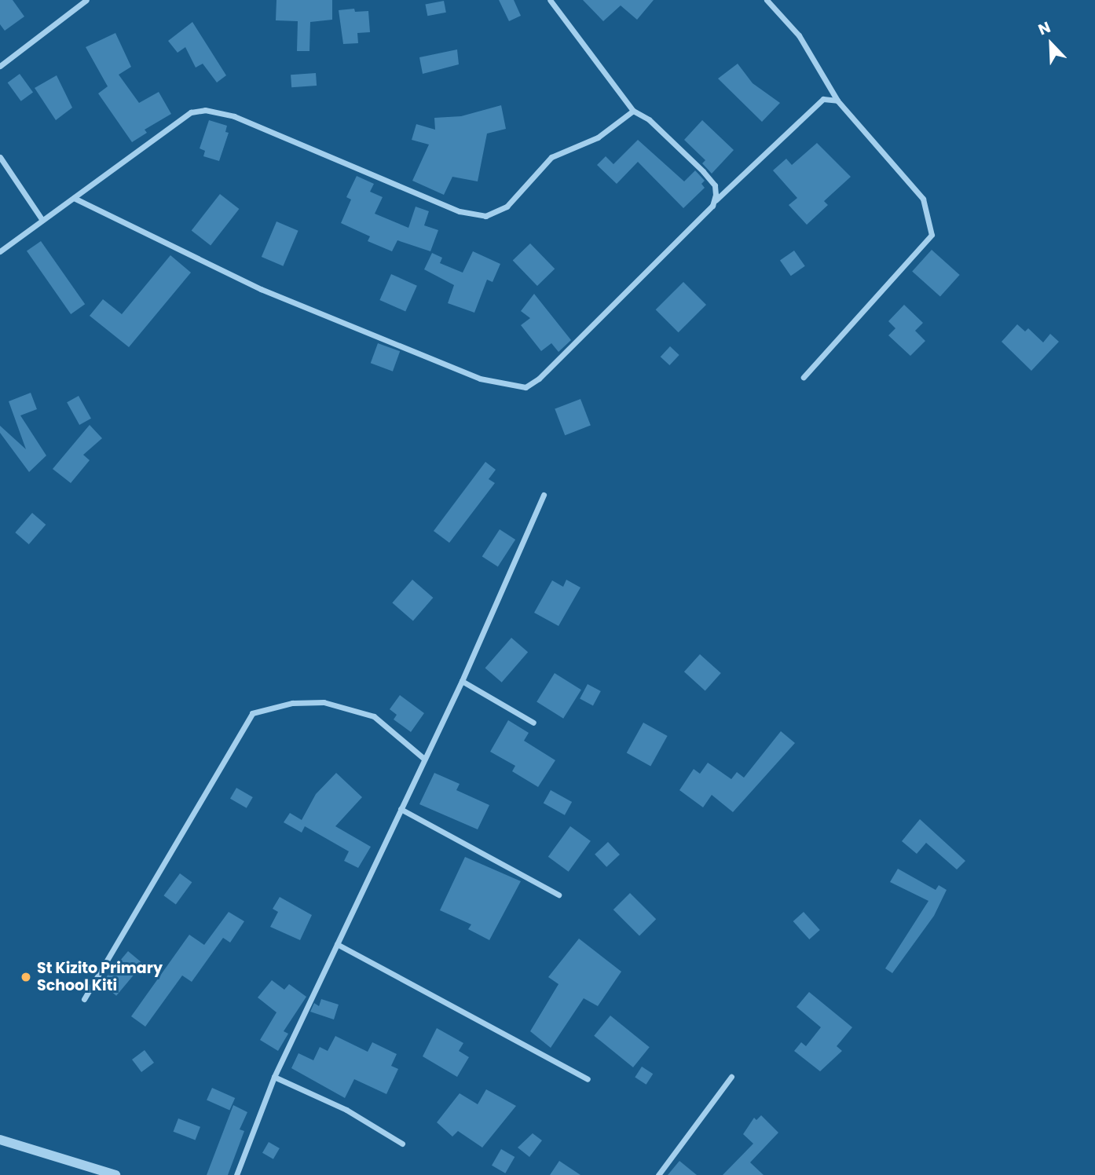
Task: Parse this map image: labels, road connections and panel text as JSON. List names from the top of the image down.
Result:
{
  "places": ["St Kizito Primary School Kiti"],
  "north": "top left"
}
